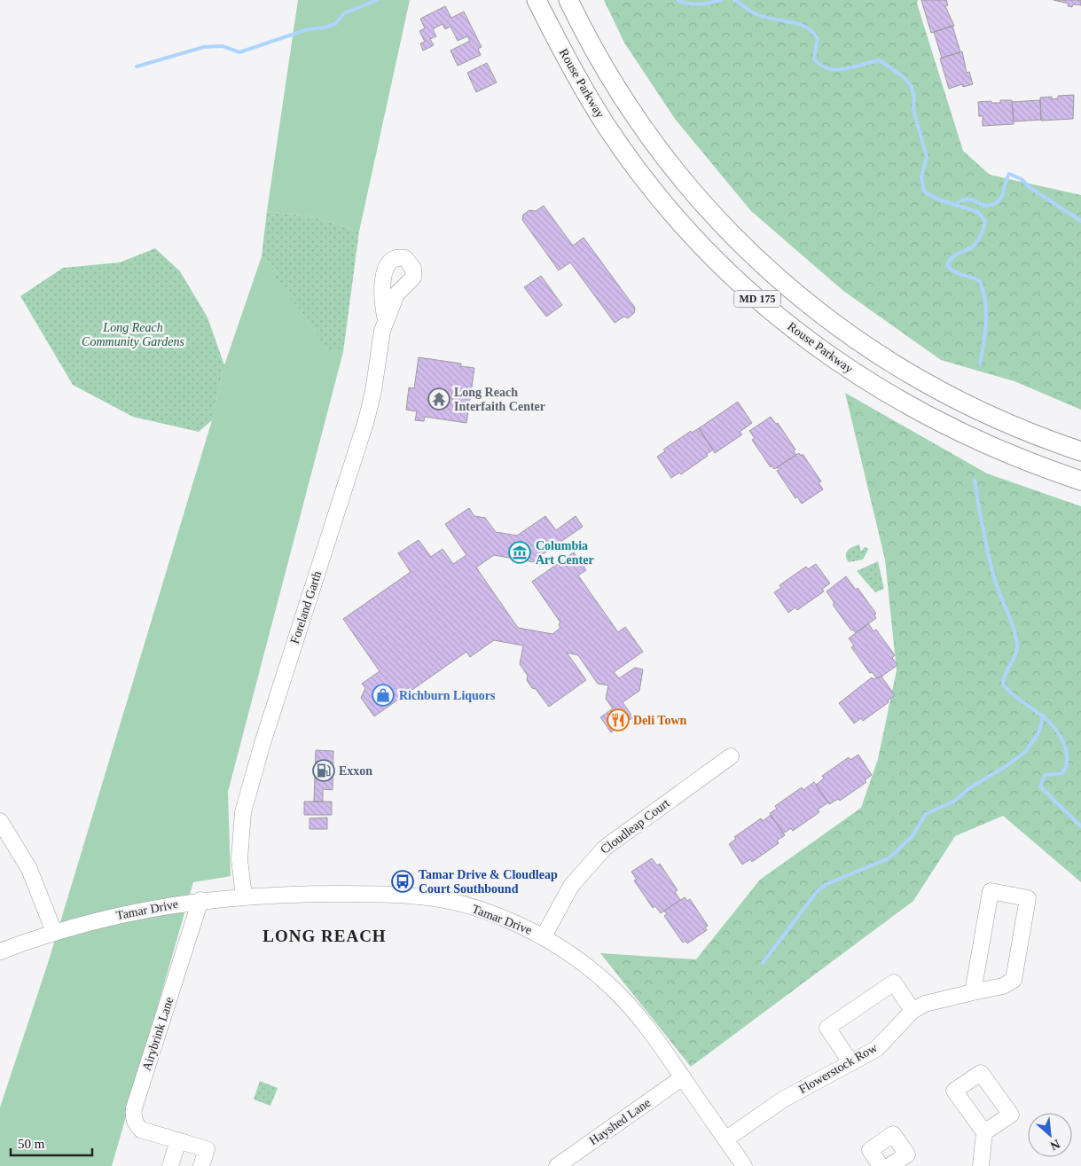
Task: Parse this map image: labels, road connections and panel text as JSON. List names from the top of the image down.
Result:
{
  "streets": {
    "main road": ["Rouse Parkway", "MD 175"],
    "street": [
      "Foreland Garth",
      "Cloudleap Court",
      "Tamar Drive",
      "Airybrink Lane",
      "Flowerstock Row",
      "Hayshed Lane"
    ]
  },
  "crossings": [
    ["Foreland Garth", "Tamar Drive"],
    ["Cloudleap Court", "Tamar Drive"],
    ["Tamar Drive", "Airybrink Lane"],
    ["Tamar Drive", "Flowerstock Row"],
    ["Tamar Drive", "Hayshed Lane"]
  ],
  "districts": ["LONG REACH"],
  "parks": ["Long Reach Community Gardens"],
  "places": {
    "temple": ["Long Reach Interfaith Center"],
    "museum": ["Columbia Art Center"],
    "shop": ["Richburn Liquors"],
    "restaurant": ["Deli Town"],
    "fuel station": ["Exxon"],
    "bus stop": ["Tamar Drive & Cloudleap Court Southbound"]
  },
  "scale_bar": "50 m",
  "north": "bottom right"
}
